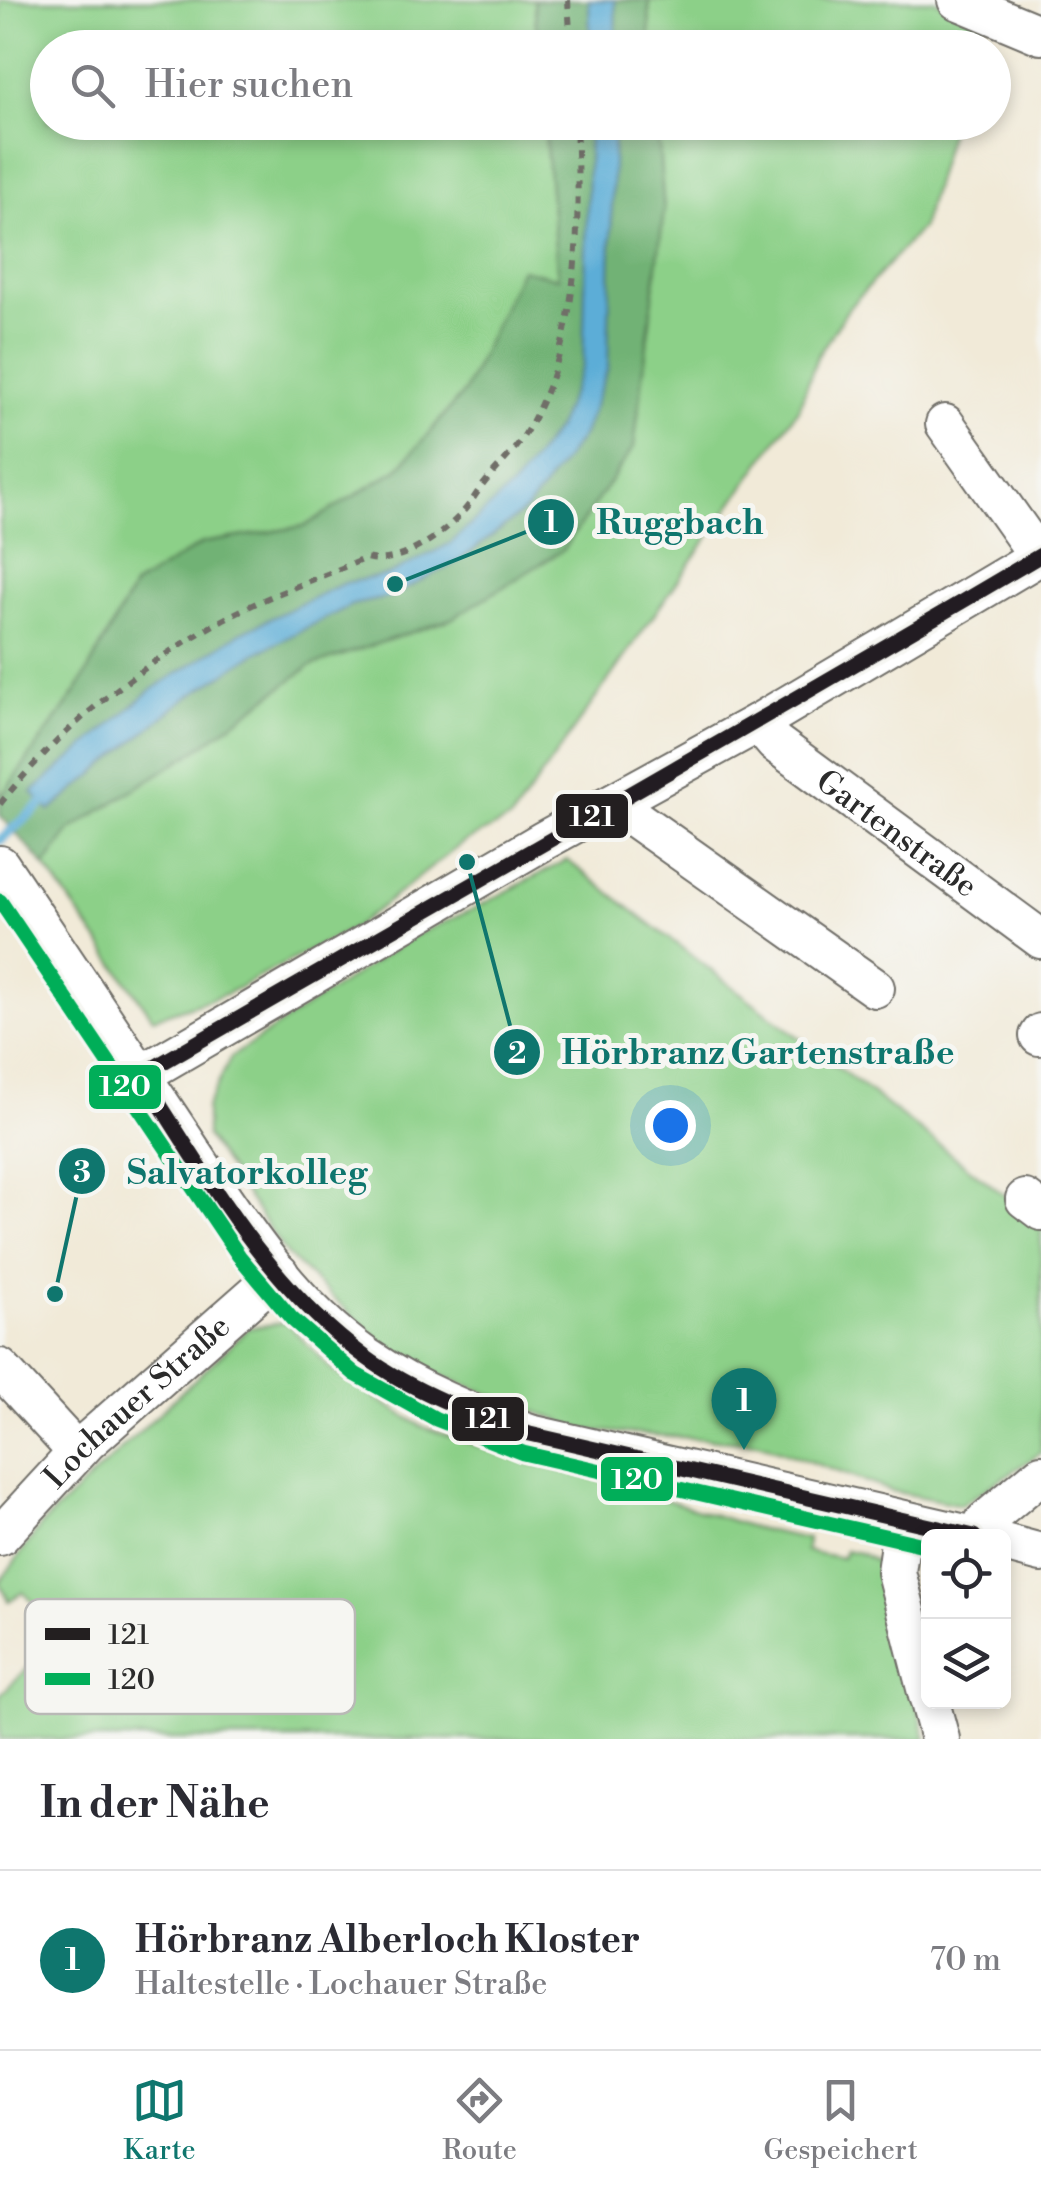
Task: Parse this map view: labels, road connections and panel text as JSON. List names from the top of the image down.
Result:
{
  "streets": {
    "street": ["Gartenstraße", "Lochauer Straße"]
  },
  "places": ["Ruggbach", "Hörbranz Gartenstraße", "Salvatorkolleg"],
  "lines": ["transit line 121", "transit line 120"],
  "legend": ["121", "120"],
  "page": {
    "search": "Hier suchen",
    "pins": "1",
    "heading": "In der Nähe",
    "list": [
      {
        "mark": "1",
        "name": "Hörbranz Alberloch Kloster",
        "note": "Haltestelle · Lochauer Straße",
        "value": "70 m"
      }
    ],
    "nav": ["Karte", "Route", "Gespeichert"]
  }
}
